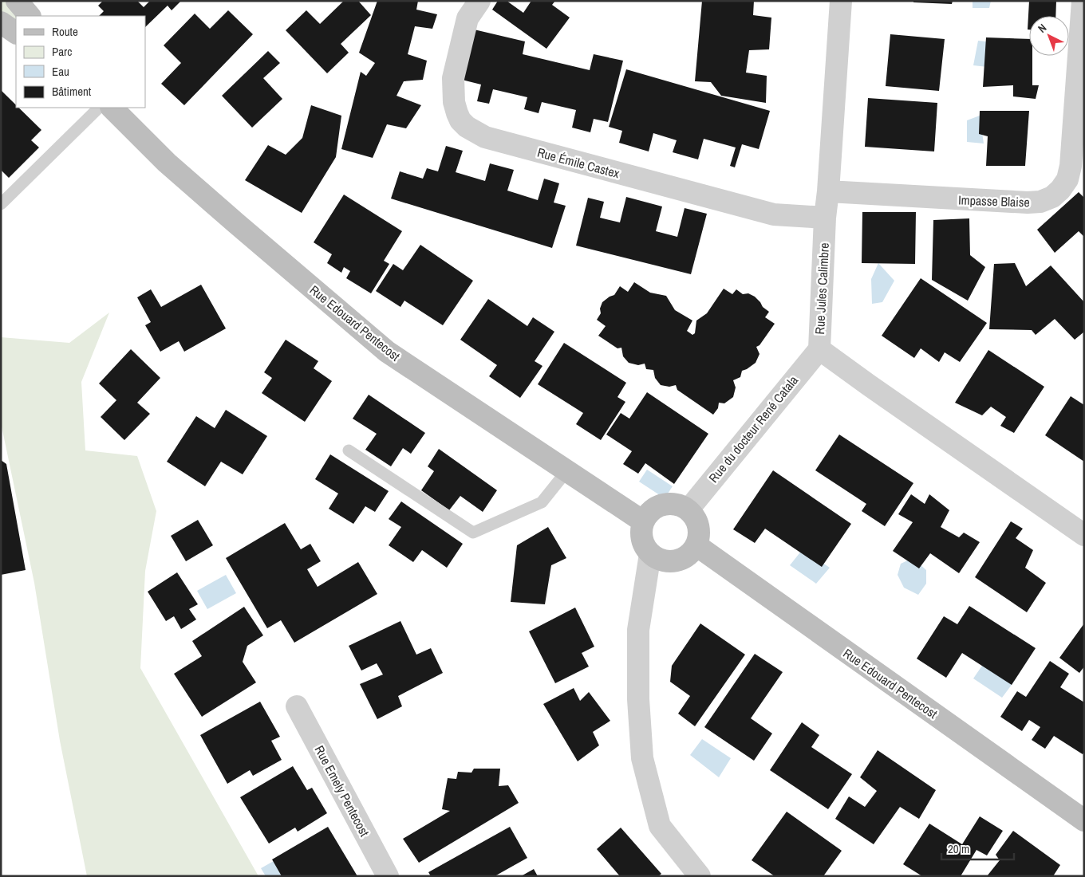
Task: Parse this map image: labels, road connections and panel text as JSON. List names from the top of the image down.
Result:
{
  "streets": {
    "street": [
      "Rue Émile Castex",
      "Impasse Blaise",
      "Rue Jules Calimbre",
      "Rue Edouard Pentecost",
      "Rue du docteur René Catala",
      "Rue Emely Pentecost"
    ]
  },
  "crossings": [
    ["Rue Émile Castex", "Rue Jules Calimbre"],
    ["Impasse Blaise", "Rue Jules Calimbre"],
    ["Rue Jules Calimbre", "Rue du docteur René Catala"],
    ["Rue Edouard Pentecost", "Rue du docteur René Catala"]
  ],
  "legend": [
    "Route",
    "Parc",
    "Eau",
    "Bâtiment"
  ],
  "scale_bar": "20 m",
  "north": "top left"
}
